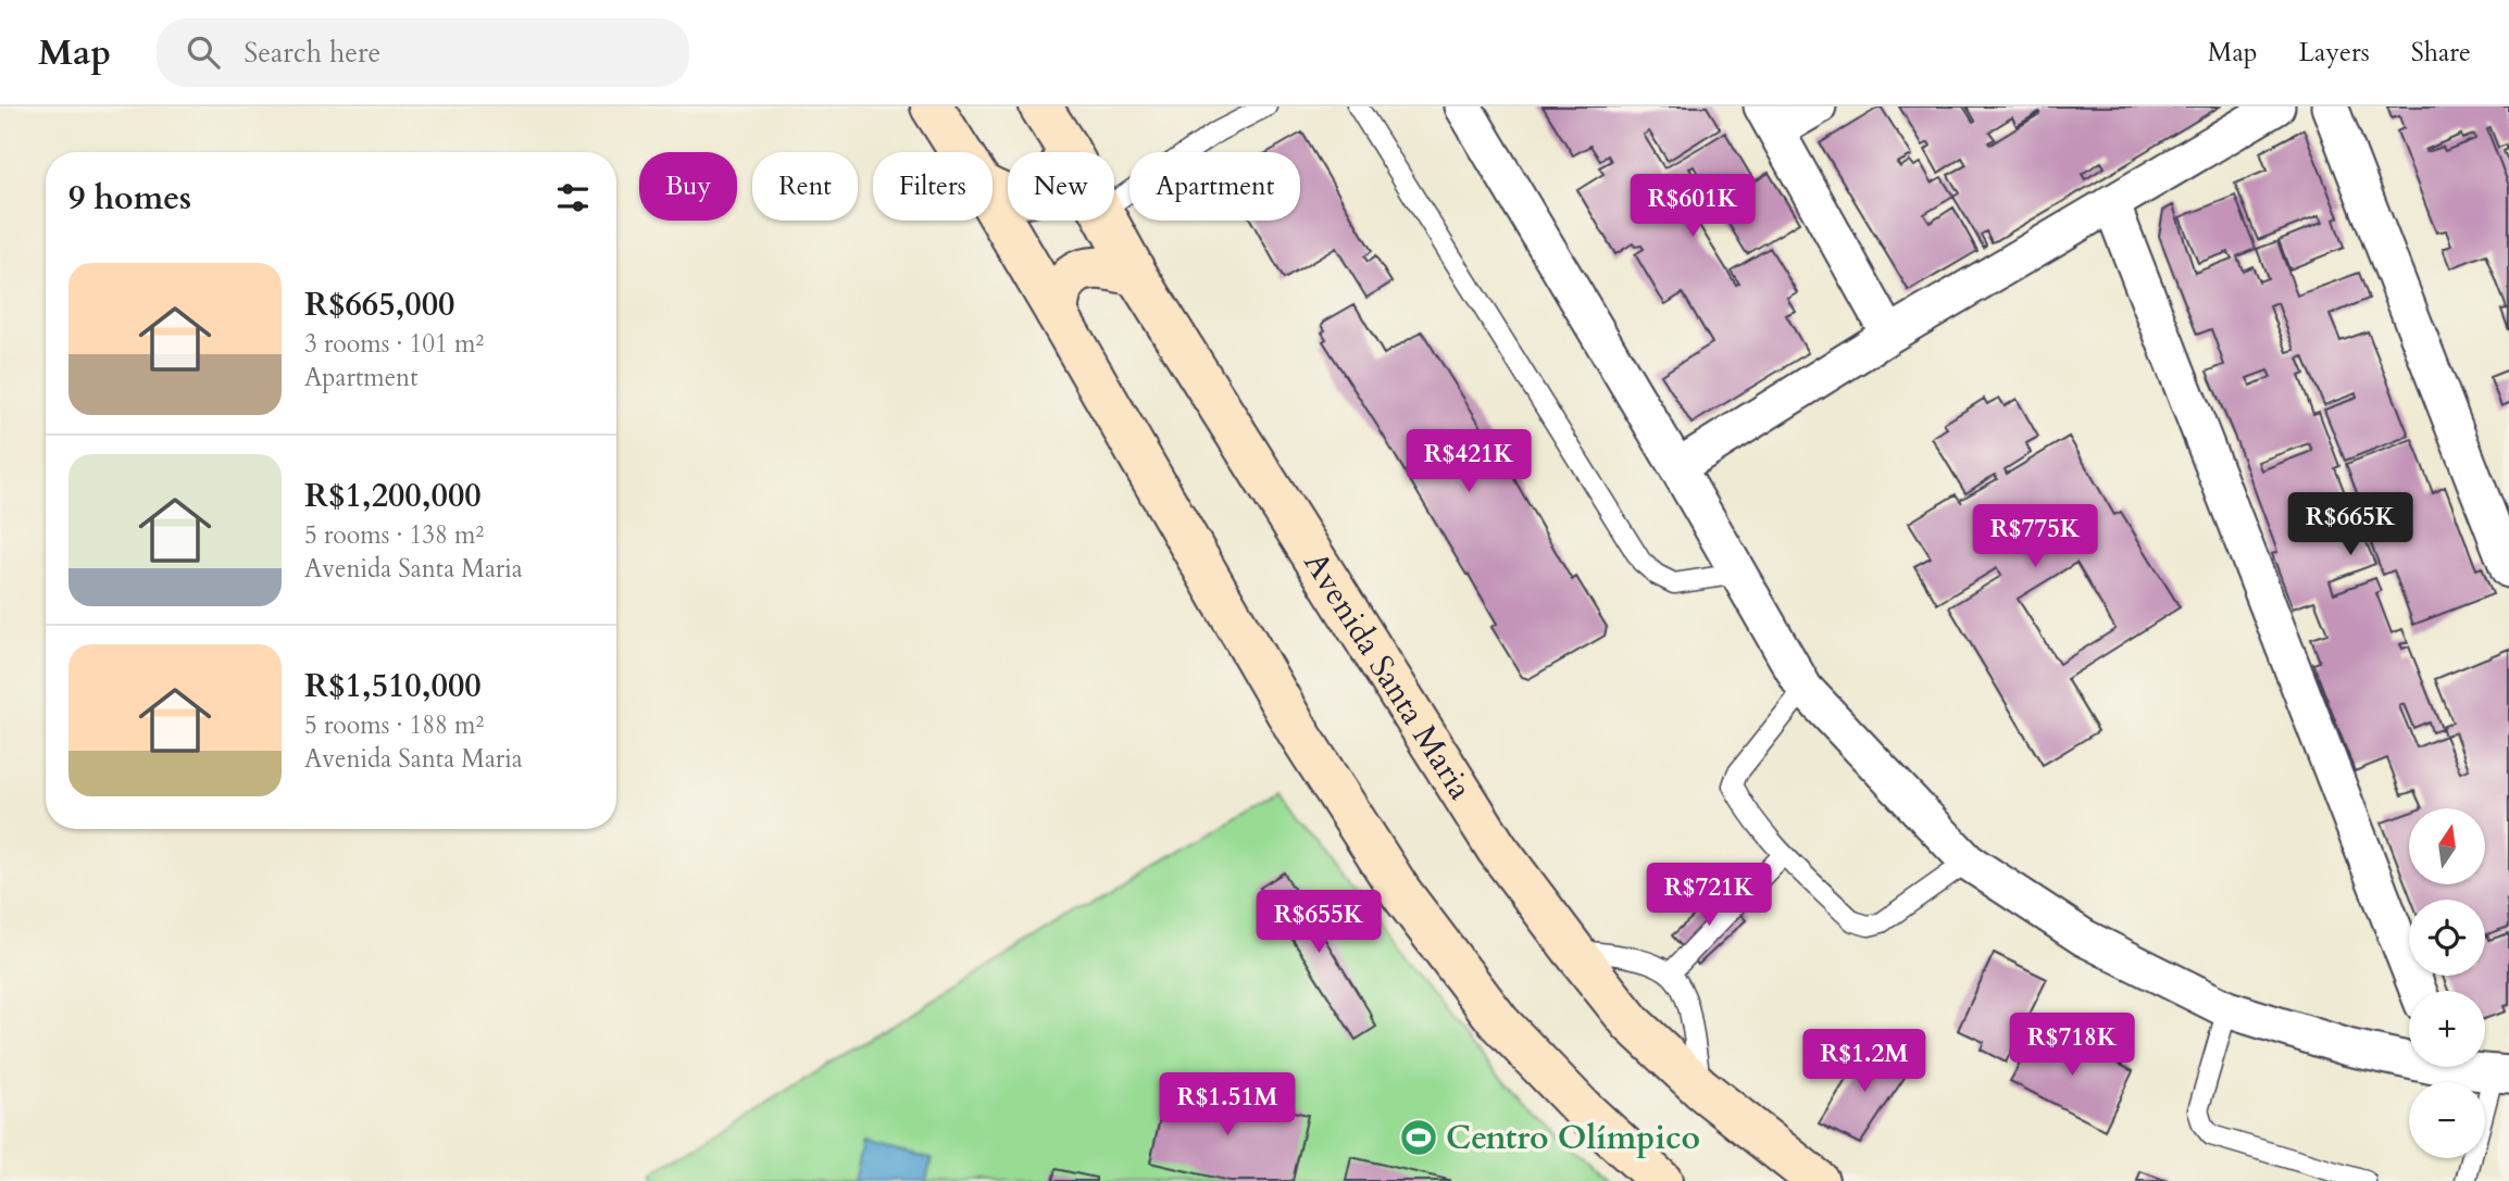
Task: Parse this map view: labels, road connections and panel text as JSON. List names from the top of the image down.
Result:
{
  "streets": {
    "main road": ["Avenida Santa Maria"]
  },
  "places": {
    "sports": ["Centro Olímpico"]
  },
  "north": "top",
  "page": {
    "header": "Map",
    "search": "Search here",
    "nav": ["Map", "Layers", "Share"],
    "chip": [
      "Buy",
      "Rent",
      "Filters",
      "New",
      "Apartment"
    ],
    "heading": "9 homes",
    "price": [
      "R$601K",
      "R$421K",
      "R$665K",
      "R$775K",
      "R$721K",
      "R$655K",
      "R$718K",
      "R$1.2M",
      "R$1.51M"
    ],
    "list": [
      {
        "name": "R$665,000",
        "note": "3 rooms · 101 m² · Apartment"
      },
      {
        "name": "R$1,200,000",
        "note": "5 rooms · 138 m² · Avenida Santa Maria"
      },
      {
        "name": "R$1,510,000",
        "note": "5 rooms · 188 m² · Avenida Santa Maria"
      }
    ],
    "map_buttons": ["+", "−"]
  }
}
